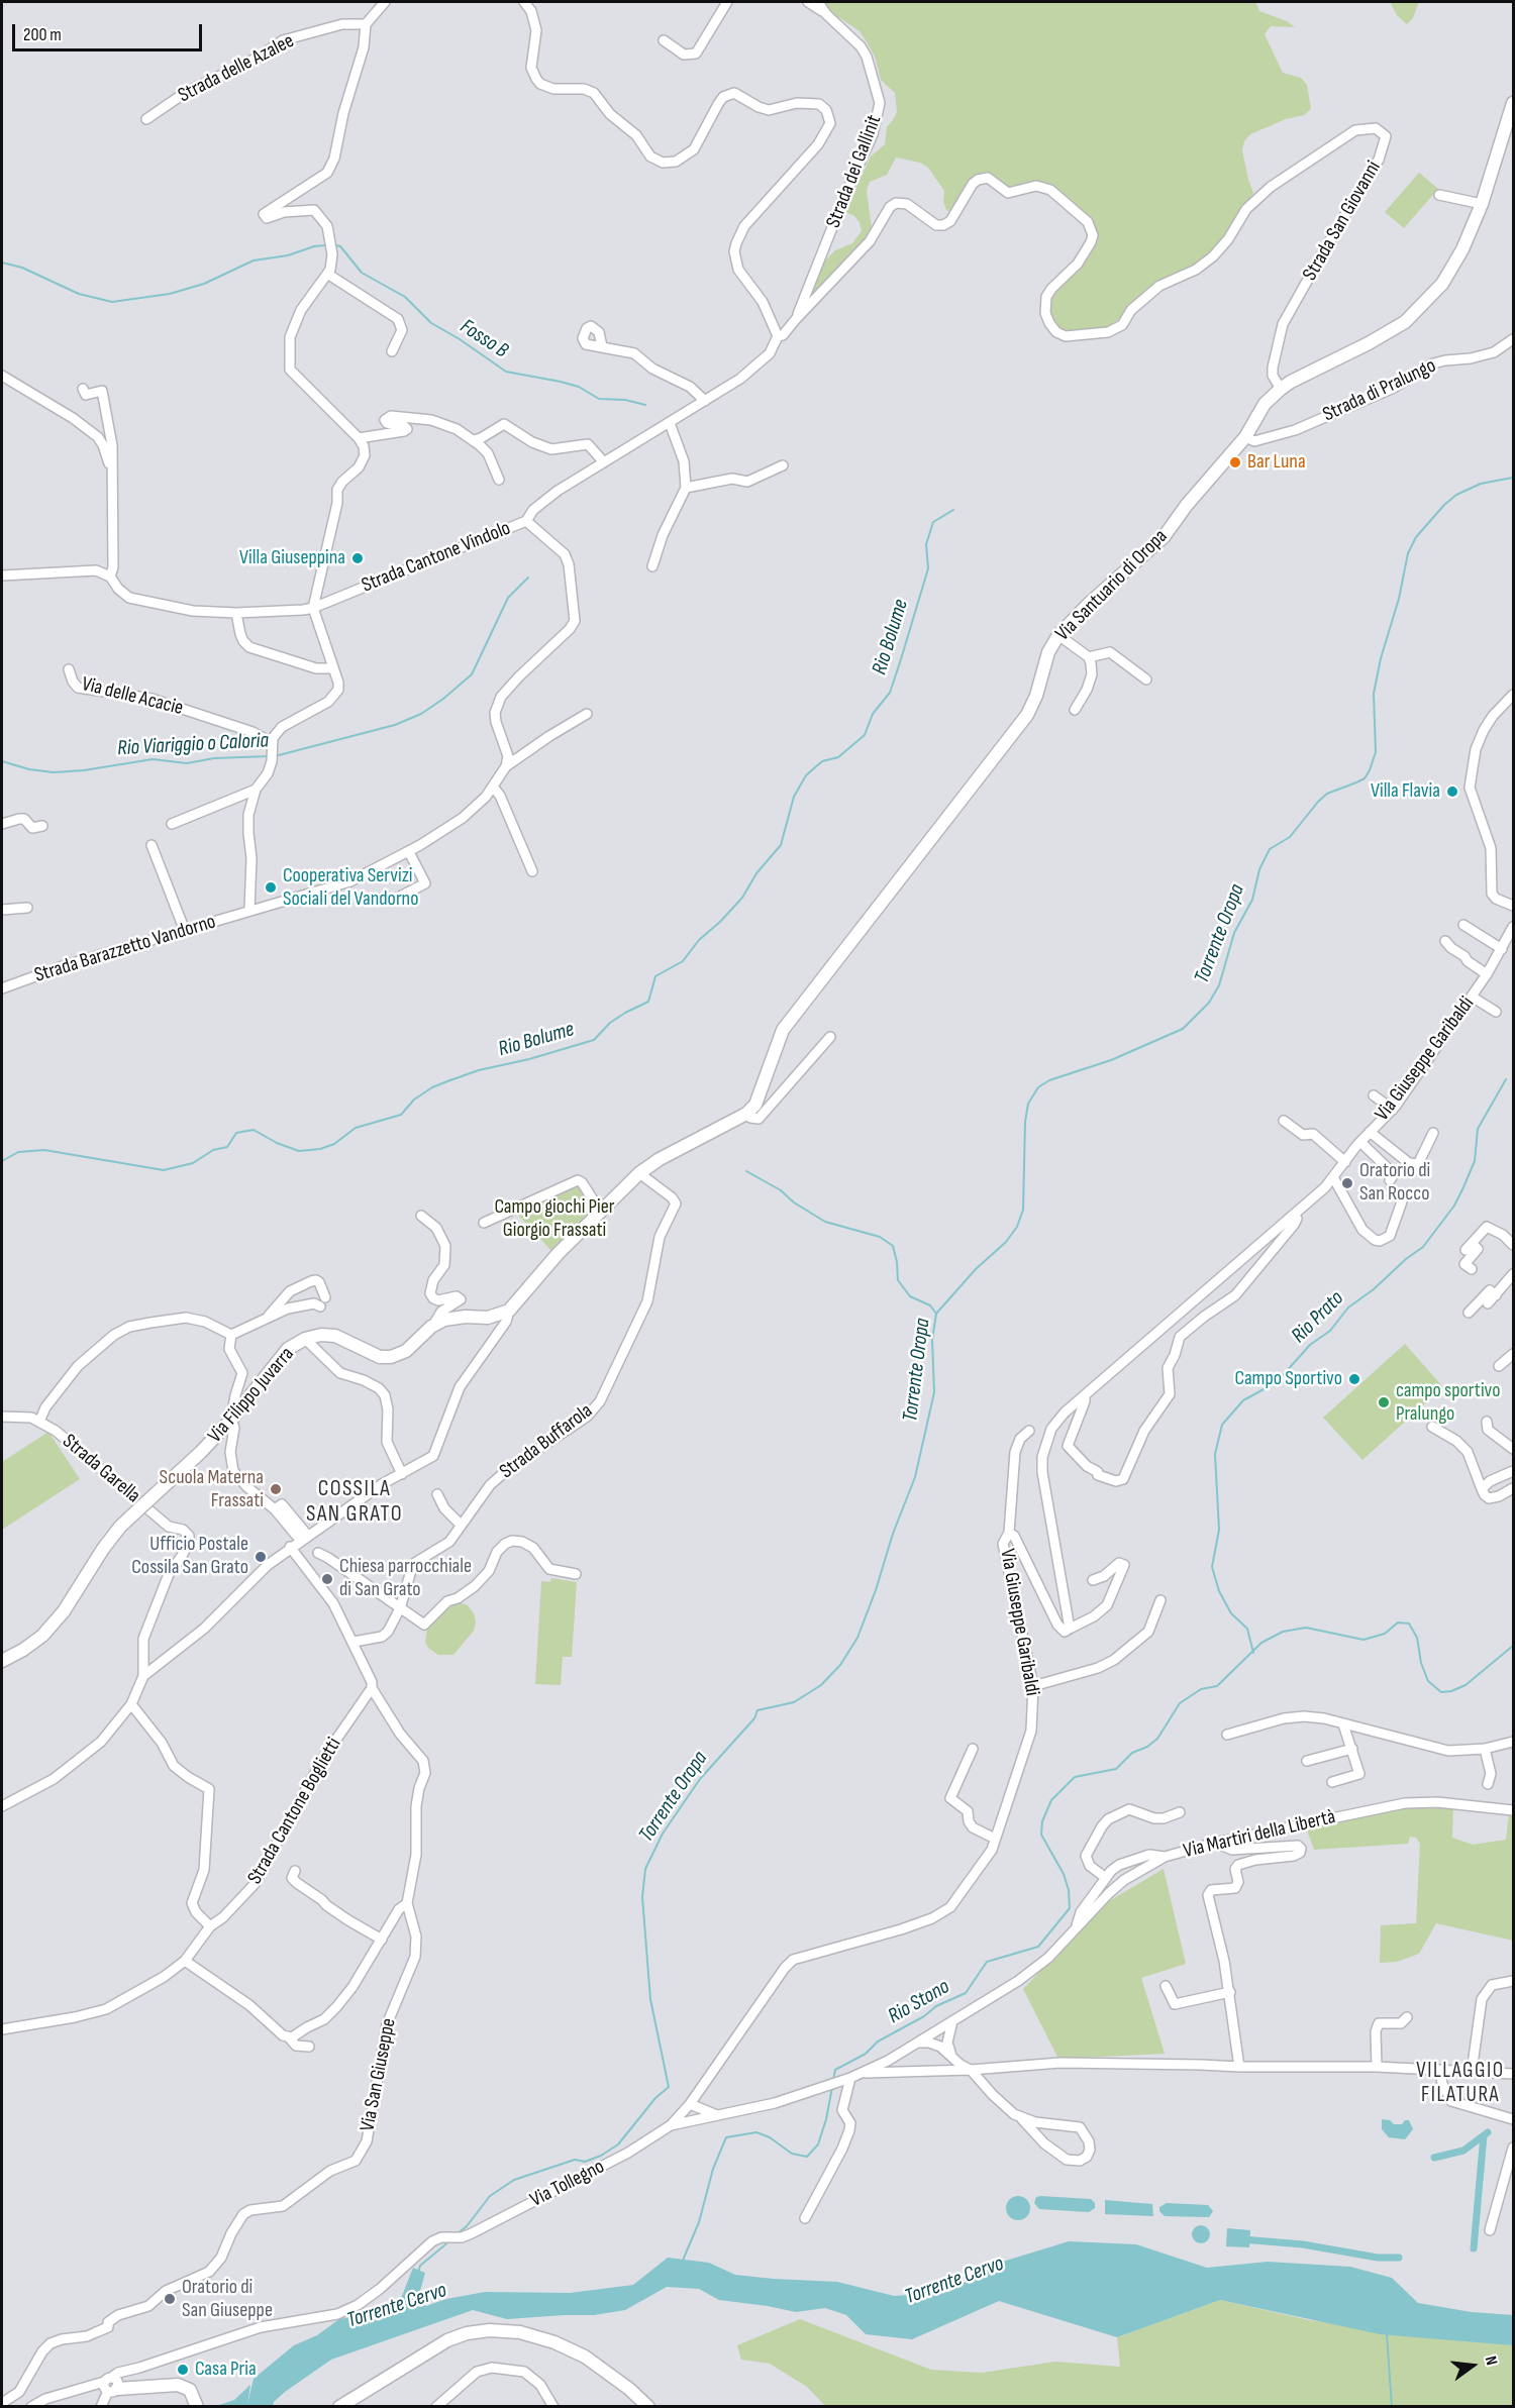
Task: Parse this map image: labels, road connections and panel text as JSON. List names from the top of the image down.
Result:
{
  "streets": {
    "main road": ["Via Santuario di Oropa", "Via Filippo Juvarra"],
    "street": [
      "Strada delle Azalee",
      "Strada dei Gallinit",
      "Strada San Giovanni",
      "Strada di Pralungo",
      "Strada Cantone Vindolo",
      "Via delle Acacie",
      "Strada Barazzetto Vandorno",
      "Via Giuseppe Garibaldi",
      "Strada Buffarola",
      "Strada Garella",
      "Strada Cantone Boglietti",
      "Via Martiri della Libertà",
      "Via San Giuseppe",
      "Via Tollegno"
    ]
  },
  "crossings": [
    ["Strada dei Gallinit", "Strada San Giovanni"],
    ["Strada San Giovanni", "Strada Cantone Vindolo"],
    ["Strada San Giovanni", "Via Santuario di Oropa"],
    ["Strada di Pralungo", "Via Santuario di Oropa"],
    ["Via Santuario di Oropa", "Via Filippo Juvarra"],
    ["Via Santuario di Oropa", "Strada Buffarola"],
    ["Via Santuario di Oropa", "Strada Garella"],
    ["Via Santuario di Oropa", "Via San Giuseppe"],
    ["Via Giuseppe Garibaldi", "Via Tollegno"],
    ["Strada Buffarola", "Via San Giuseppe"],
    ["Strada Cantone Boglietti", "Via San Giuseppe"]
  ],
  "districts": ["COSSILA SAN GRATO", "VILLAGGIO FILATURA"],
  "water": [
    "Fosso B",
    "Rio Bolume",
    "Rio Viariggio o Caloria",
    "Torrente Oropa",
    "Rio Prato",
    "Rio Stono",
    "Torrente Cervo"
  ],
  "parks": ["Campo giochi Pier Giorgio Frassati"],
  "places": [
    "Bar Luna",
    "Villa Giuseppina",
    "Villa Flavia",
    "Cooperativa Servizi Sociali del Vandorno",
    "Oratorio di San Rocco",
    "Campo Sportivo",
    "campo sportivo Pralungo",
    "Scuola Materna Frassati",
    "Ufficio Postale Cossila San Grato",
    "Chiesa parrocchiale di San Grato",
    "Oratorio di San Giuseppe",
    "Casa Pria"
  ],
  "scale_bar": "200 m",
  "north": "right"
}
